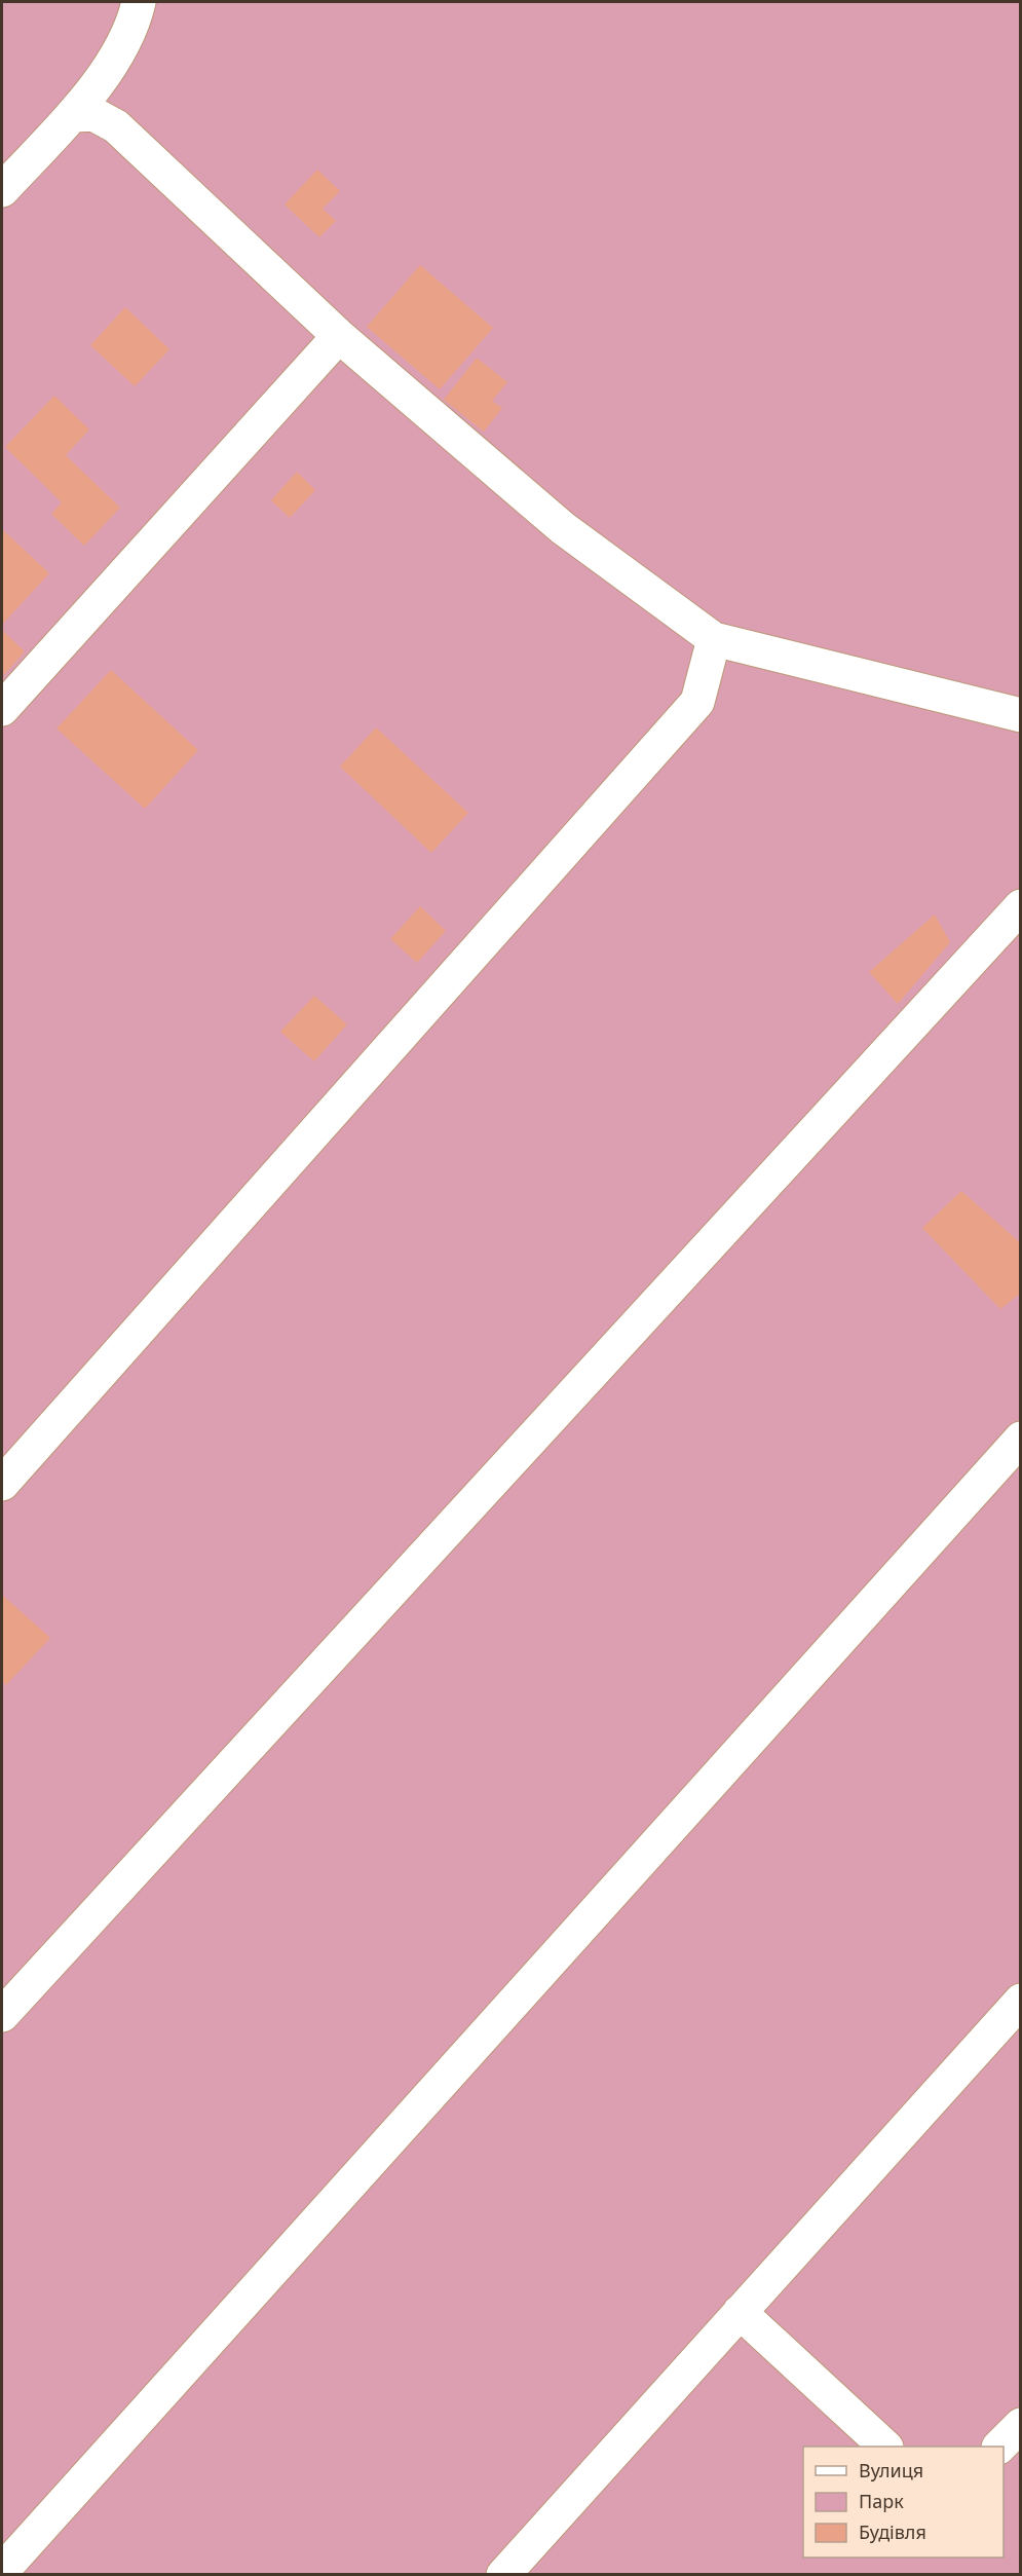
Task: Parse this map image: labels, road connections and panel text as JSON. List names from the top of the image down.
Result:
{
  "legend": ["Вулиця", "Парк", "Будівля"]
}
